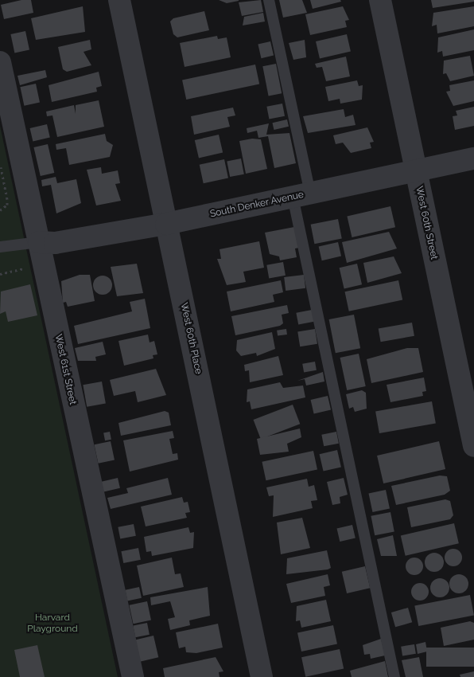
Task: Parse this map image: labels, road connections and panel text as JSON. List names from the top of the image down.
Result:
{
  "streets": {
    "street": [
      "South Denker Avenue",
      "West 60th Street",
      "West 60th Place",
      "West 61st Street"
    ]
  },
  "crossings": [
    ["South Denker Avenue", "West 60th Street"],
    ["South Denker Avenue", "West 60th Place"],
    ["South Denker Avenue", "West 61st Street"]
  ],
  "parks": ["Harvard Playground"]
}
